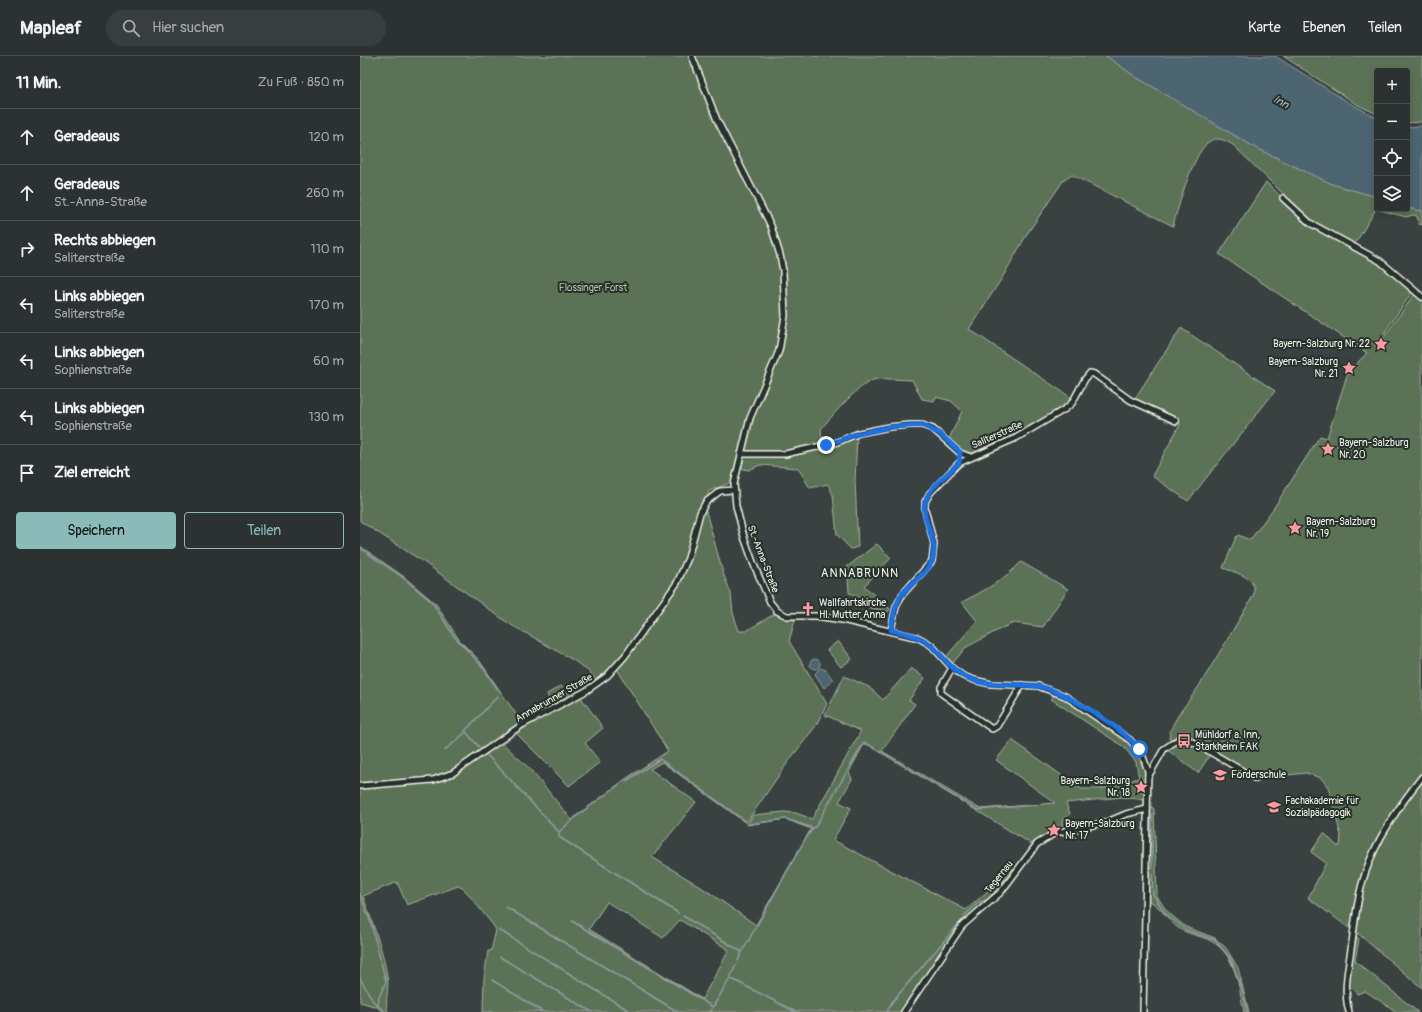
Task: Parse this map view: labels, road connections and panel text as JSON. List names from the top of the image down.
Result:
{
  "streets": {
    "street": [
      "Saliterstraße",
      "St.-Anna-Straße",
      "Annabrunner Straße",
      "Tegernau"
    ]
  },
  "crossings": [
    ["Saliterstraße", "St.-Anna-Straße"],
    ["St.-Anna-Straße", "Annabrunner Straße"]
  ],
  "districts": ["ANNABRUNN"],
  "water": ["Inn"],
  "parks": ["Flossinger Forst"],
  "places": {
    "place": [
      "Bayern-Salzburg Nr. 22",
      "Bayern-Salzburg Nr. 21",
      "Bayern-Salzburg Nr. 20",
      "Bayern-Salzburg Nr. 19",
      "Bayern-Salzburg Nr. 18",
      "Bayern-Salzburg Nr. 17"
    ],
    "church": ["Wallfahrtskirche Hl. Mutter Anna"],
    "bus stop": ["Mühldorf a. Inn, Starkheim FAK"],
    "school or university": ["Förderschule", "Fachakademie für Sozialpädagogik"]
  },
  "page": {
    "header": "Mapleaf",
    "search": "Hier suchen",
    "nav": ["Karte", "Ebenen", "Teilen"],
    "heading": ["11 Min.", "Zu Fuß · 850 m"],
    "map_buttons": ["+", "−"],
    "list": [
      ["Geradeaus", "120 m"],
      ["Geradeaus", "St.-Anna-Straße", "260 m"],
      ["Rechts abbiegen", "Saliterstraße", "110 m"],
      ["Links abbiegen", "Saliterstraße", "170 m"],
      ["Links abbiegen", "Sophienstraße", "60 m"],
      ["Links abbiegen", "Sophienstraße", "130 m"],
      "Ziel erreicht"
    ],
    "buttons": ["Speichern", "Teilen"]
  }
}
